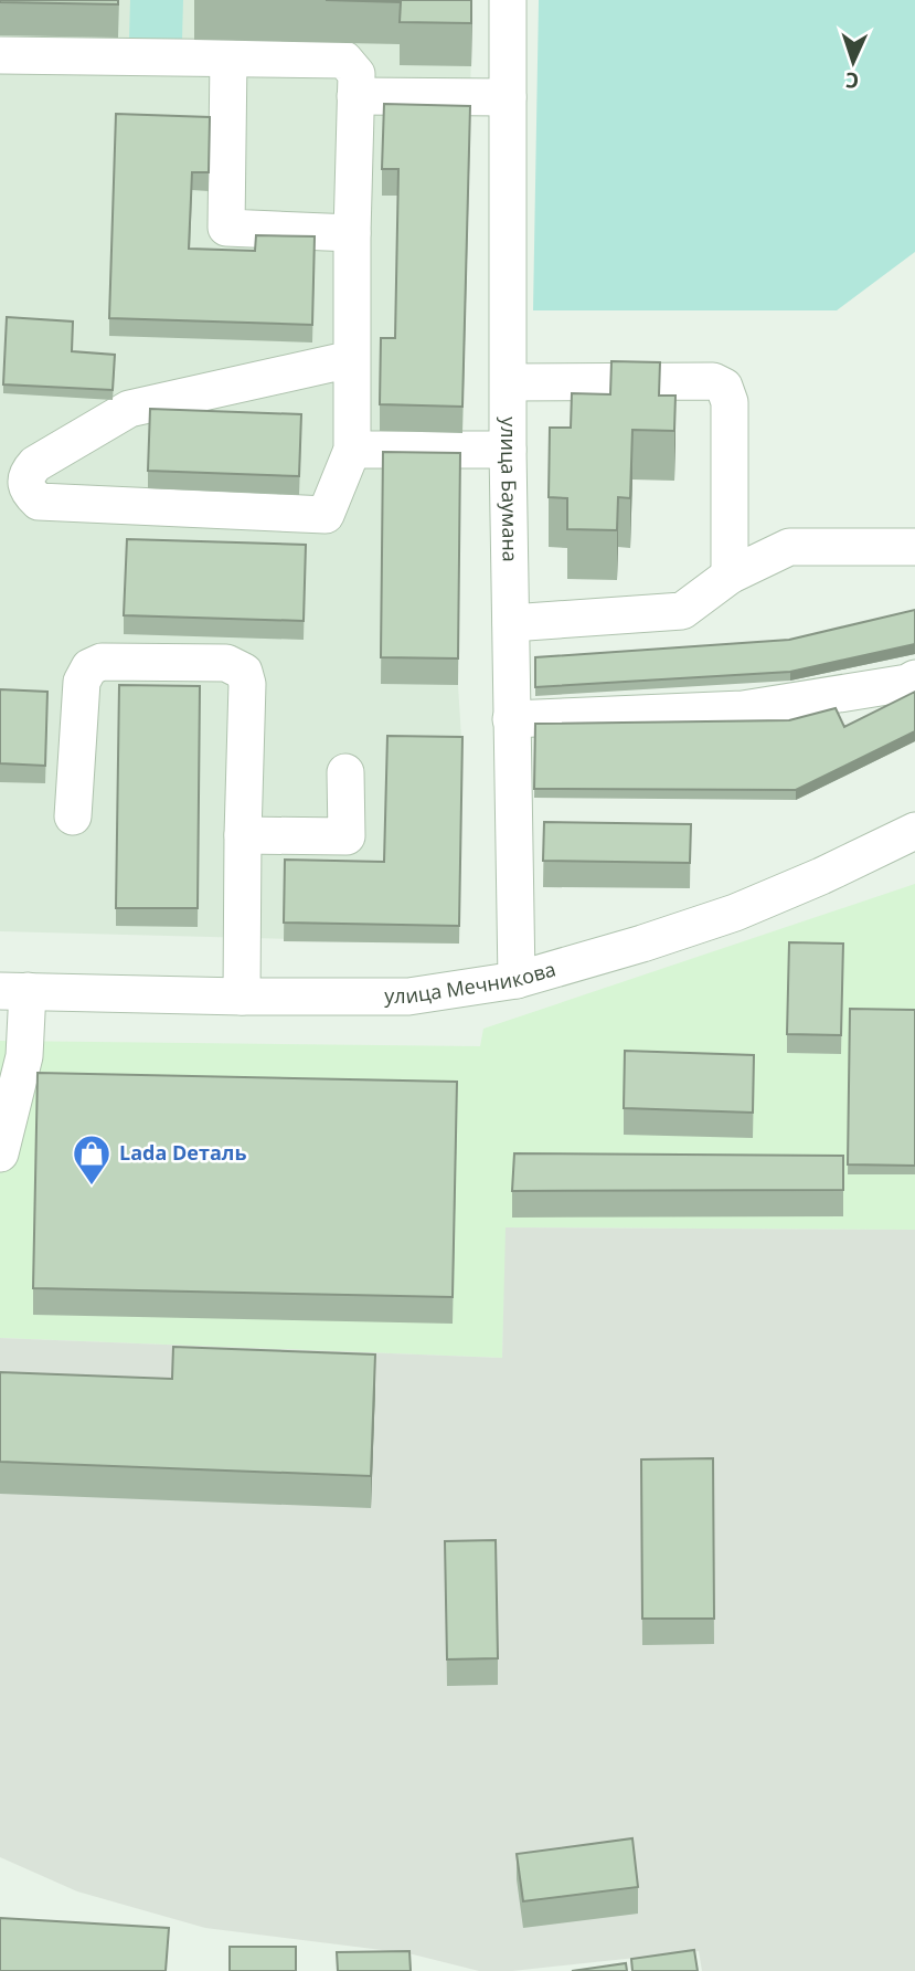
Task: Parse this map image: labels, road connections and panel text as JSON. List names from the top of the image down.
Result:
{
  "streets": {
    "street": ["улица Баумана", "улица Мечникова"]
  },
  "crossings": [
    ["улица Баумана", "улица Мечникова"]
  ],
  "places": {
    "shop": ["Lada Dеталь"]
  },
  "north": "bottom"
}
